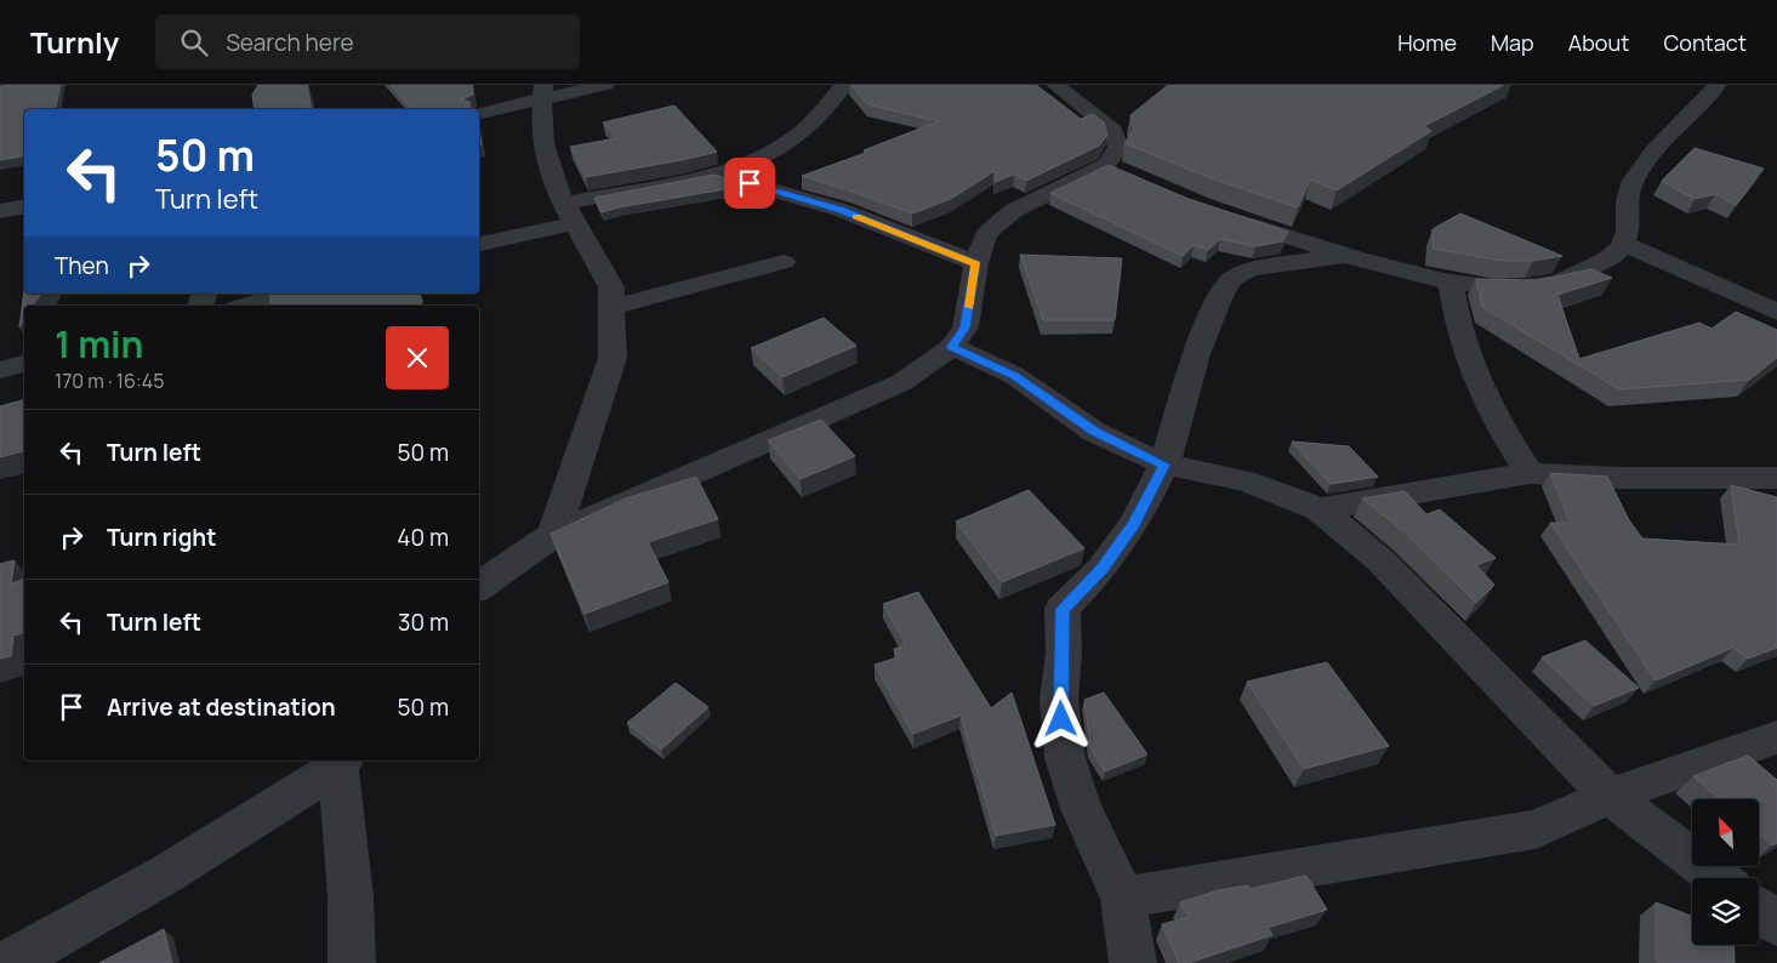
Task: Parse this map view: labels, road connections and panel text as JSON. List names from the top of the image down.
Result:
{
  "north": "top left",
  "page": {
    "header": "Turnly",
    "search": "Search here",
    "nav": [
      "Home",
      "Map",
      "About",
      "Contact"
    ],
    "turn": ["50 m", "Turn left"],
    "then": "Then",
    "heading": ["1 min", "170 m · 16:45"],
    "list": [
      {
        "name": "Turn left",
        "value": "50 m"
      },
      {
        "name": "Turn right",
        "value": "40 m"
      },
      {
        "name": "Turn left",
        "value": "30 m"
      },
      {
        "name": "Arrive at destination",
        "value": "50 m"
      }
    ]
  }
}
